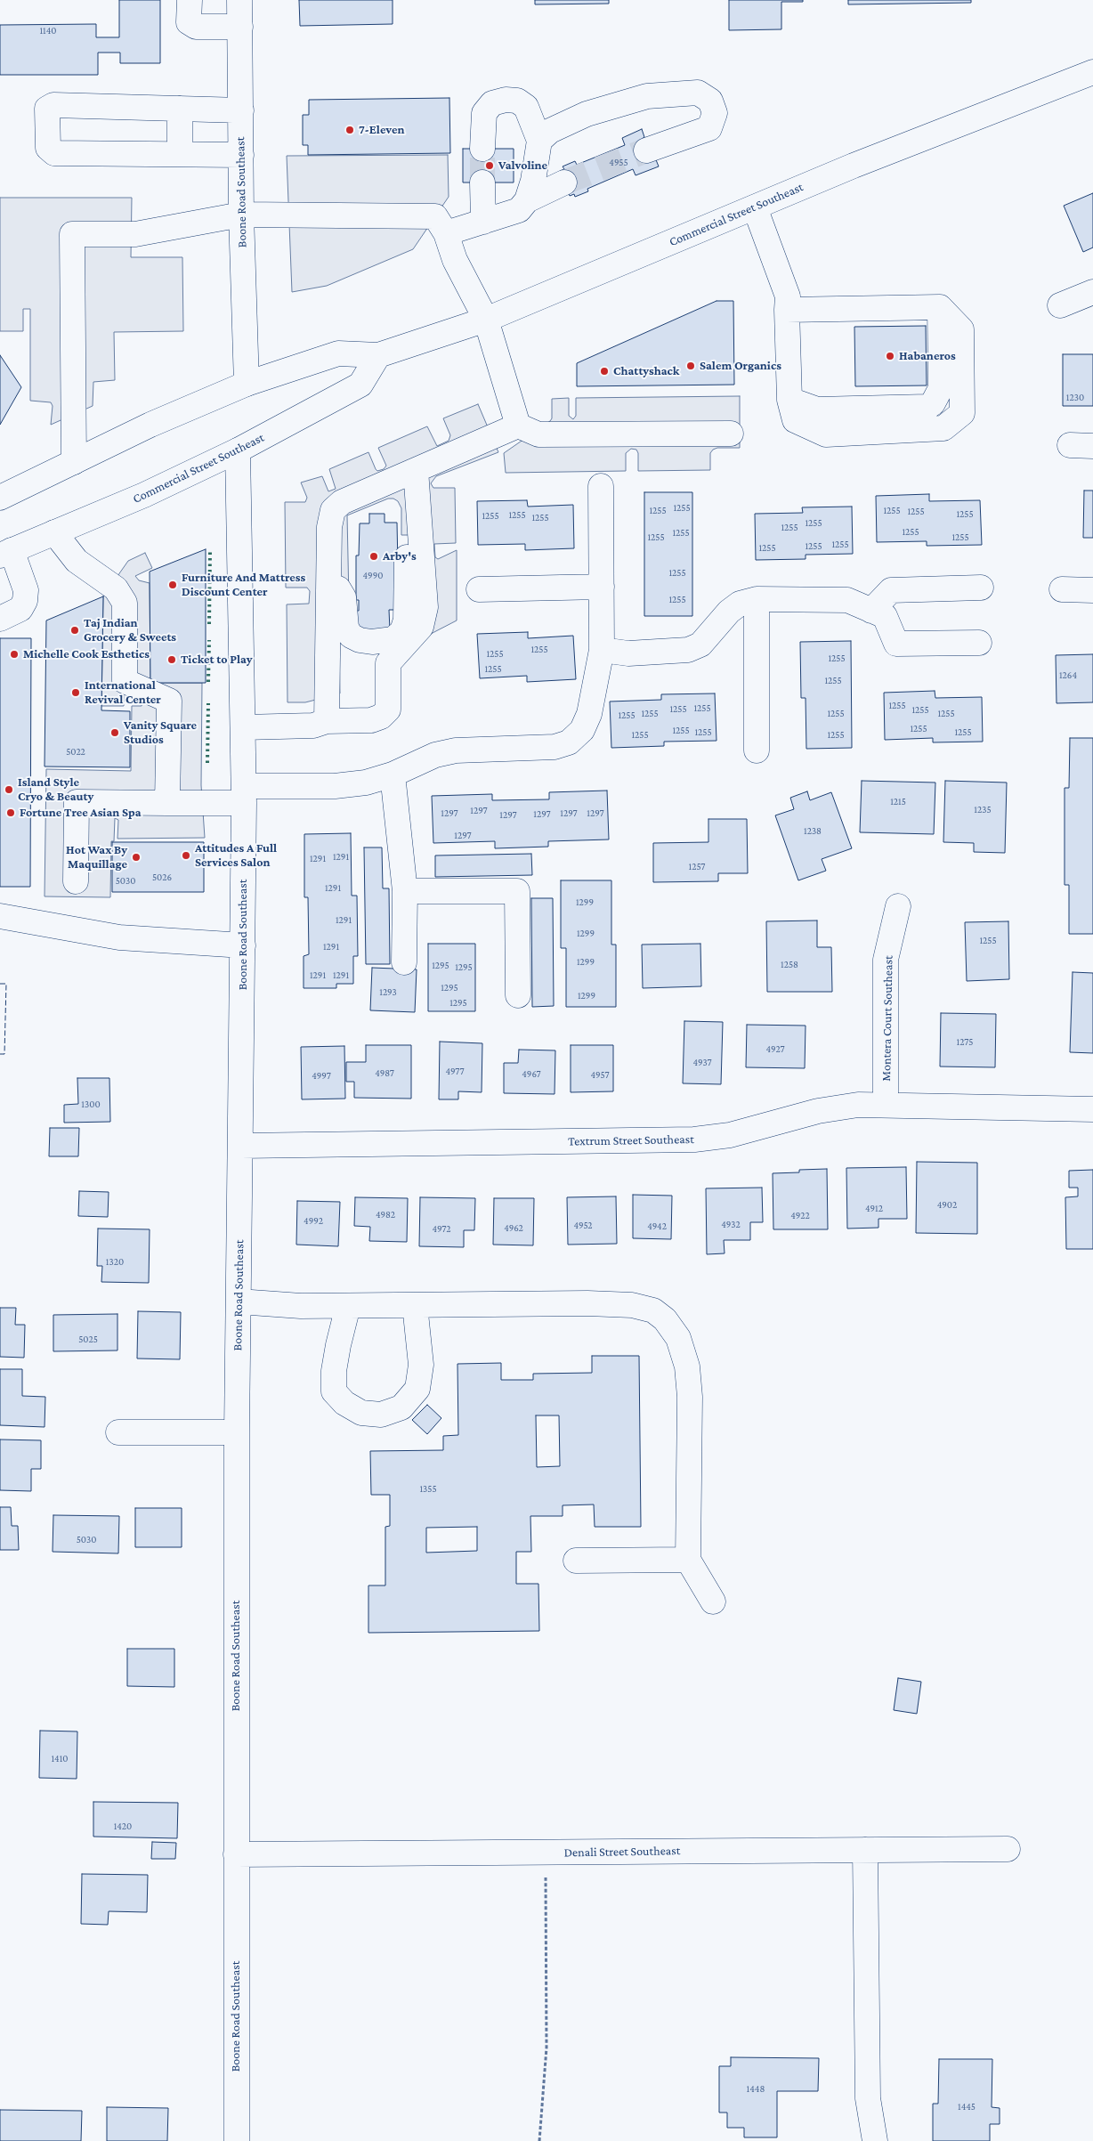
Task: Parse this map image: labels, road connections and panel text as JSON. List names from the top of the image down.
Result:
{
  "streets": {
    "street": [
      "Boone Road Southeast",
      "Commercial Street Southeast",
      "Montera Court Southeast",
      "Textrum Street Southeast",
      "Denali Street Southeast"
    ]
  },
  "crossings": [
    ["Boone Road Southeast", "Commercial Street Southeast"],
    ["Boone Road Southeast", "Textrum Street Southeast"],
    ["Boone Road Southeast", "Denali Street Southeast"],
    ["Montera Court Southeast", "Textrum Street Southeast"]
  ],
  "places": [
    "7-Eleven",
    "Valvoline",
    "Habaneros",
    "Salem Organics",
    "Chattyshack",
    "Arby's",
    "Furniture And Mattress Discount Center",
    "Taj Indian Grocery & Sweets",
    "Michelle Cook Esthetics",
    "Ticket to Play",
    "International Revival Center",
    "Vanity Square Studios",
    "Island Style Cryo & Beauty",
    "Fortune Tree Asian Spa",
    "Attitudes A Full Services Salon",
    "Hot Wax By Maquillage"
  ],
  "house_numbers": [
    "1140",
    "4955",
    "1230",
    "1255",
    "1255",
    "1255",
    "1255",
    "1255",
    "1255",
    "1255",
    "1255",
    "1255",
    "1255",
    "1255",
    "1255",
    "1255",
    "1255",
    "1255",
    "1255",
    "1255",
    "1255",
    "4990",
    "1255",
    "1255",
    "1255",
    "1255",
    "1255",
    "1264",
    "1255",
    "1255",
    "1255",
    "1255",
    "1255",
    "1255",
    "1255",
    "1255",
    "1255",
    "1255",
    "1255",
    "1255",
    "1255",
    "1255",
    "1255",
    "5022",
    "1215",
    "1235",
    "1297",
    "1297",
    "1297",
    "1297",
    "1297",
    "1297",
    "1238",
    "1297",
    "1291",
    "1291",
    "1257",
    "5026",
    "5030",
    "1291",
    "1299",
    "1291",
    "1299",
    "1255",
    "1291",
    "1299",
    "1258",
    "1295",
    "1295",
    "1291",
    "1291",
    "1295",
    "1293",
    "1299",
    "1295",
    "1275",
    "4927",
    "4937",
    "4977",
    "4987",
    "4967",
    "4957",
    "4997",
    "1300",
    "4902",
    "4912",
    "4982",
    "4922",
    "4992",
    "4932",
    "4952",
    "4942",
    "4962",
    "4972",
    "1320",
    "5025",
    "1355",
    "5030",
    "1410",
    "1420",
    "1448",
    "1445"
  ]
}
